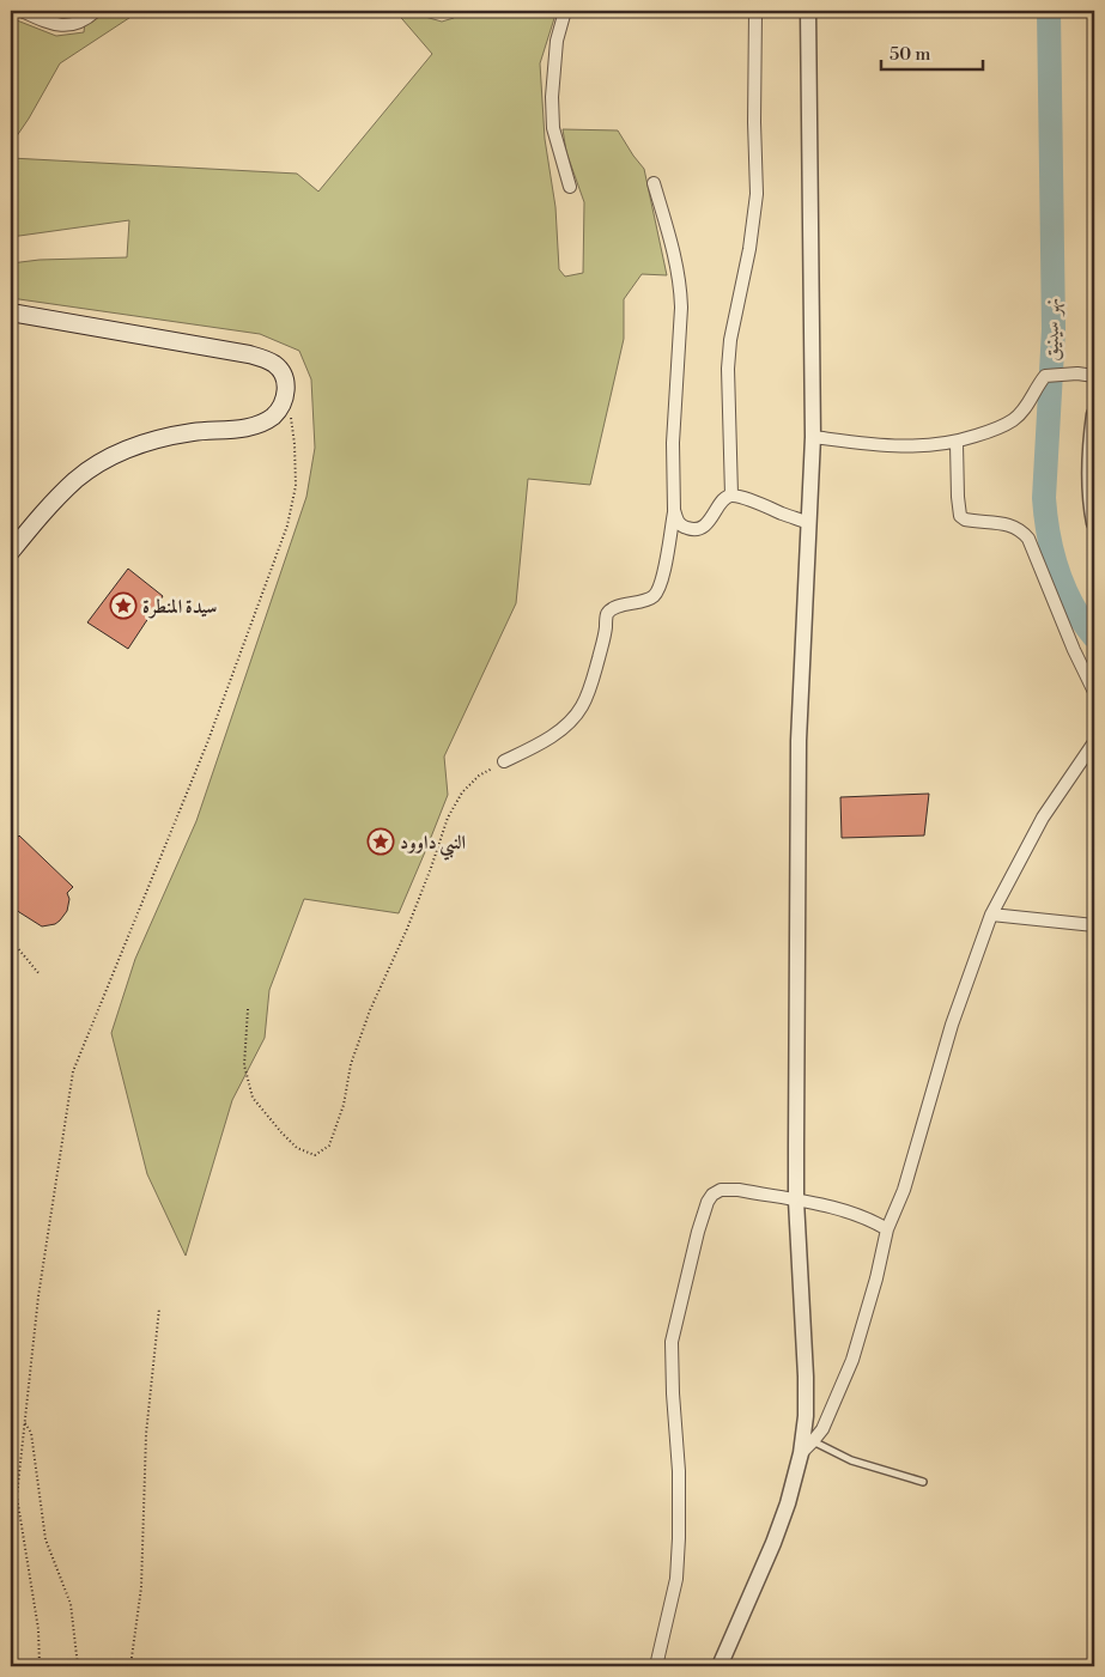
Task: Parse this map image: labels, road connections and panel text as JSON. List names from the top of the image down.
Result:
{
  "water": ["نهر سينيق"],
  "places": {
    "place": ["سيدة المنطرة", "النبي داوود"]
  },
  "scale_bar": "50 m"
}
